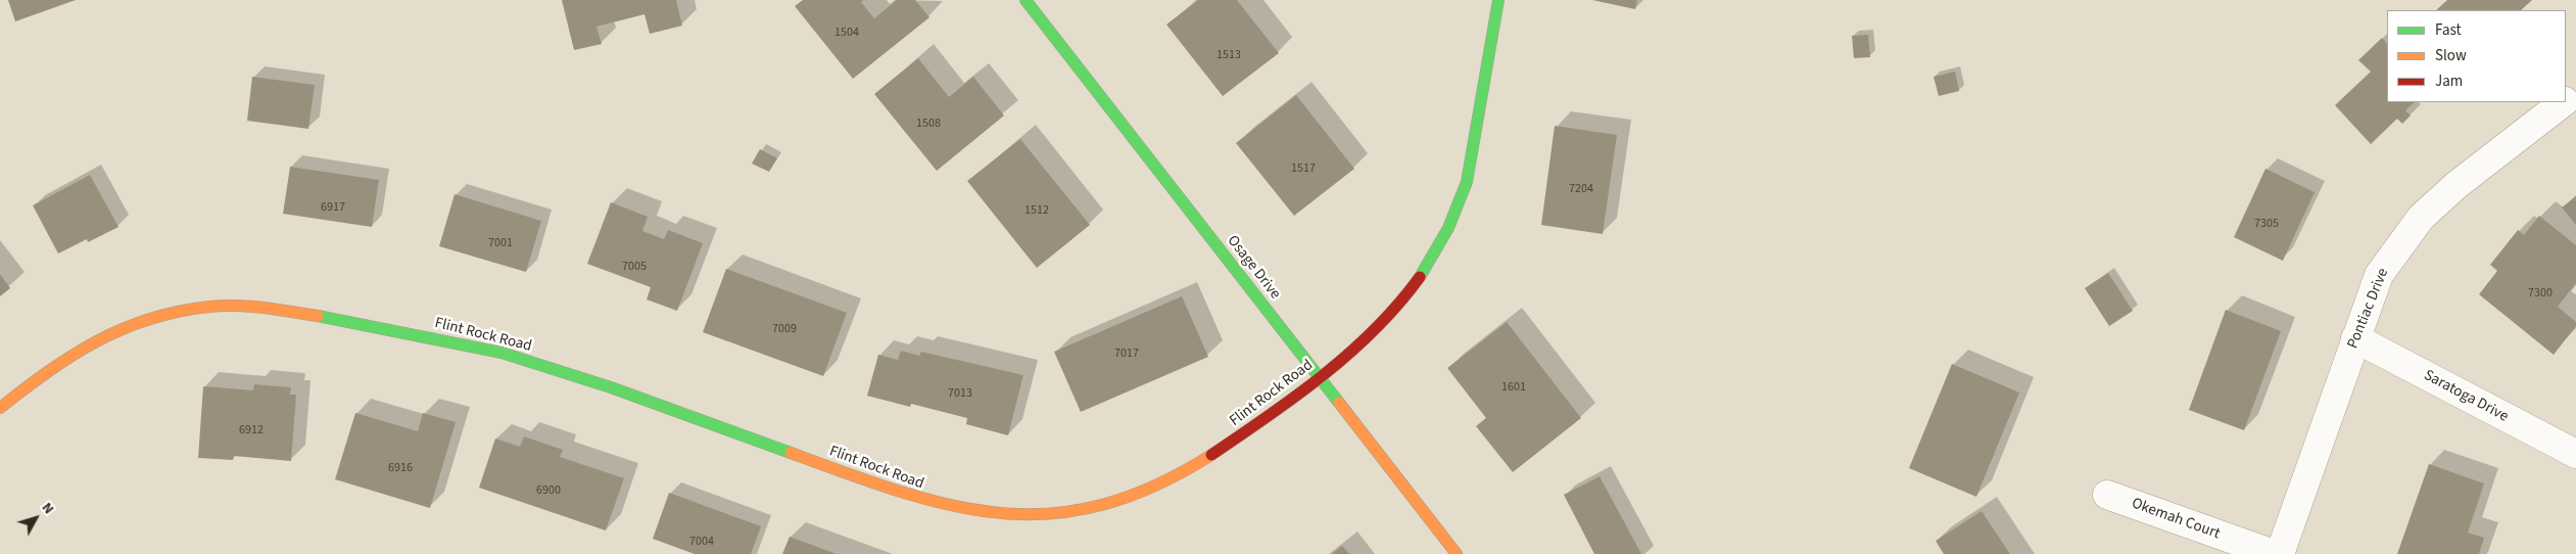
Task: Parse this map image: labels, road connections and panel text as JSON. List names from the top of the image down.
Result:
{
  "streets": {
    "street": [
      "Osage Drive",
      "Pontiac Drive",
      "Flint Rock Road",
      "Saratoga Drive",
      "Okemah Court"
    ]
  },
  "crossings": [
    ["Osage Drive", "Flint Rock Road"],
    ["Pontiac Drive", "Saratoga Drive"]
  ],
  "house_numbers": [
    "1504",
    "1513",
    "1508",
    "1517",
    "7204",
    "6917",
    "1512",
    "7305",
    "7001",
    "7005",
    "7300",
    "7009",
    "7017",
    "1601",
    "7013",
    "6912",
    "6916",
    "6900",
    "7004"
  ],
  "legend": ["Fast", "Slow", "Jam"],
  "north": "top right"
}
